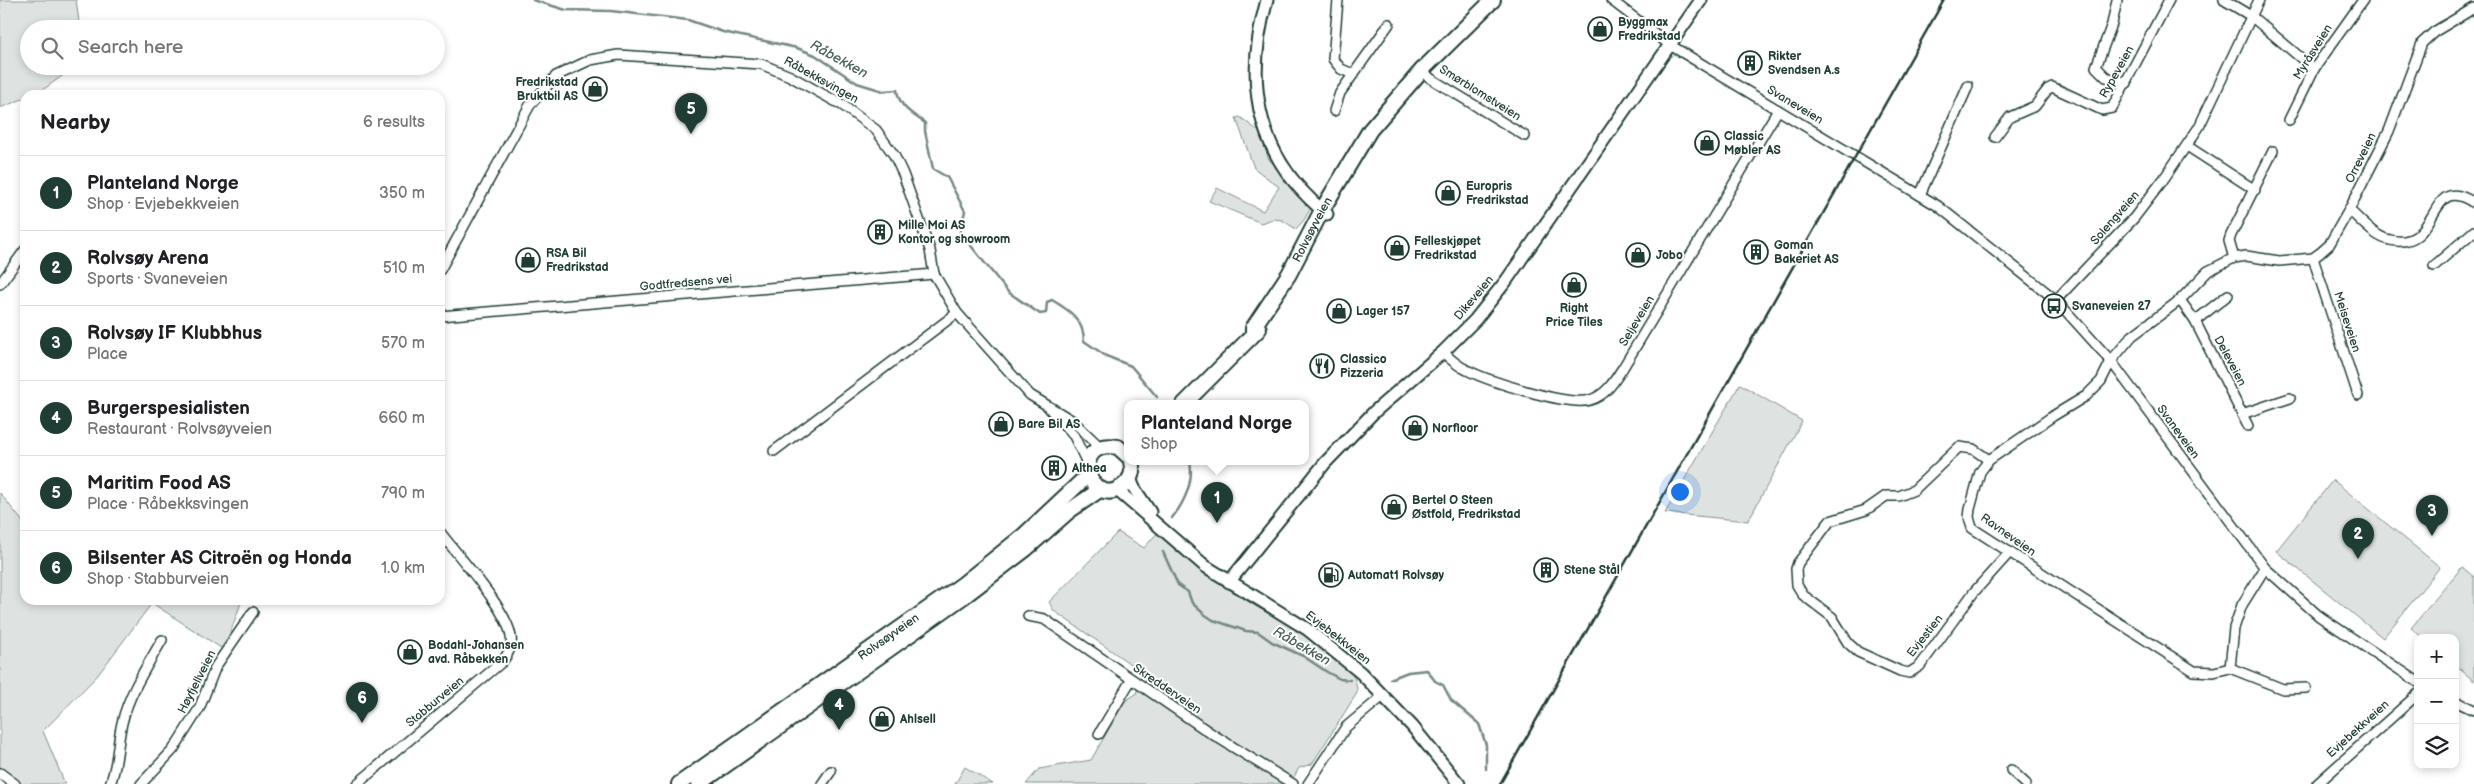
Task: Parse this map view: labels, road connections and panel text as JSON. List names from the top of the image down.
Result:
{
  "streets": {
    "main road": ["Rolvsøyveien"],
    "street": [
      "Myråsveien",
      "Rypeveien",
      "Råbekksvingen",
      "Smørblomstveien",
      "Svaneveien",
      "Orreveien",
      "Solengveien",
      "Godtfredsens vei",
      "Dikeveien",
      "Seljeveien",
      "Meiseveien",
      "Deleveien",
      "Ravneveien",
      "Evjestien",
      "Evjebekkveien",
      "Høyfjellveien",
      "Skredderveien",
      "Stabburveien"
    ]
  },
  "crossings": [
    ["Råbekksvingen", "Rolvsøyveien"],
    ["Råbekksvingen", "Godtfredsens vei"],
    ["Smørblomstveien", "Rolvsøyveien"],
    ["Svaneveien", "Solengveien"],
    ["Svaneveien", "Dikeveien"],
    ["Svaneveien", "Seljeveien"],
    ["Svaneveien", "Ravneveien"],
    ["Orreveien", "Meiseveien"],
    ["Dikeveien", "Seljeveien"],
    ["Dikeveien", "Evjebekkveien"],
    ["Ravneveien", "Evjestien"]
  ],
  "water": ["Råbekken"],
  "places": {
    "shop": [
      "Byggmax Fredrikstad",
      "Fredrikstad Bruktbil AS",
      "Classic Møbler AS",
      "Europris Fredrikstad",
      "Felleskjøpet Fredrikstad",
      "Jobo",
      "RSA Bil Fredrikstad",
      "Right Price Tiles",
      "Lager 157",
      "Bare Bil AS",
      "Norfloor",
      "Bertel O Steen Østfold, Fredrikstad",
      "Bodahl-Johansen avd. Råbekken",
      "Ahlsell"
    ],
    "building": [
      "Rikter Svendsen A.s",
      "Mille Moi AS Kontor og showroom",
      "Goman Bakeriet AS",
      "Althea",
      "Stene Stål"
    ],
    "bus stop": ["Svaneveien 27"],
    "restaurant": ["Classico Pizzeria"],
    "fuel station": ["Automat1 Rolvsøy"]
  },
  "page": {
    "search": "Search here",
    "heading": ["Nearby", "6 results"],
    "pins": [
      "5",
      "1",
      "3",
      "2",
      "6",
      "4"
    ],
    "list": [
      {
        "mark": "1",
        "name": "Planteland Norge",
        "note": "Shop · Evjebekkveien",
        "value": "350 m"
      },
      {
        "mark": "2",
        "name": "Rolvsøy Arena",
        "note": "Sports · Svaneveien",
        "value": "510 m"
      },
      {
        "mark": "3",
        "name": "Rolvsøy IF Klubbhus",
        "note": "Place",
        "value": "570 m"
      },
      {
        "mark": "4",
        "name": "Burgerspesialisten",
        "note": "Restaurant · Rolvsøyveien",
        "value": "660 m"
      },
      {
        "mark": "5",
        "name": "Maritim Food AS",
        "note": "Place · Råbekksvingen",
        "value": "790 m"
      },
      {
        "mark": "6",
        "name": "Bilsenter AS Citroën og Honda",
        "note": "Shop · Stabburveien",
        "value": "1.0 km"
      }
    ],
    "popup": ["Planteland Norge", "Shop"],
    "map_buttons": ["+", "−"]
  }
}
